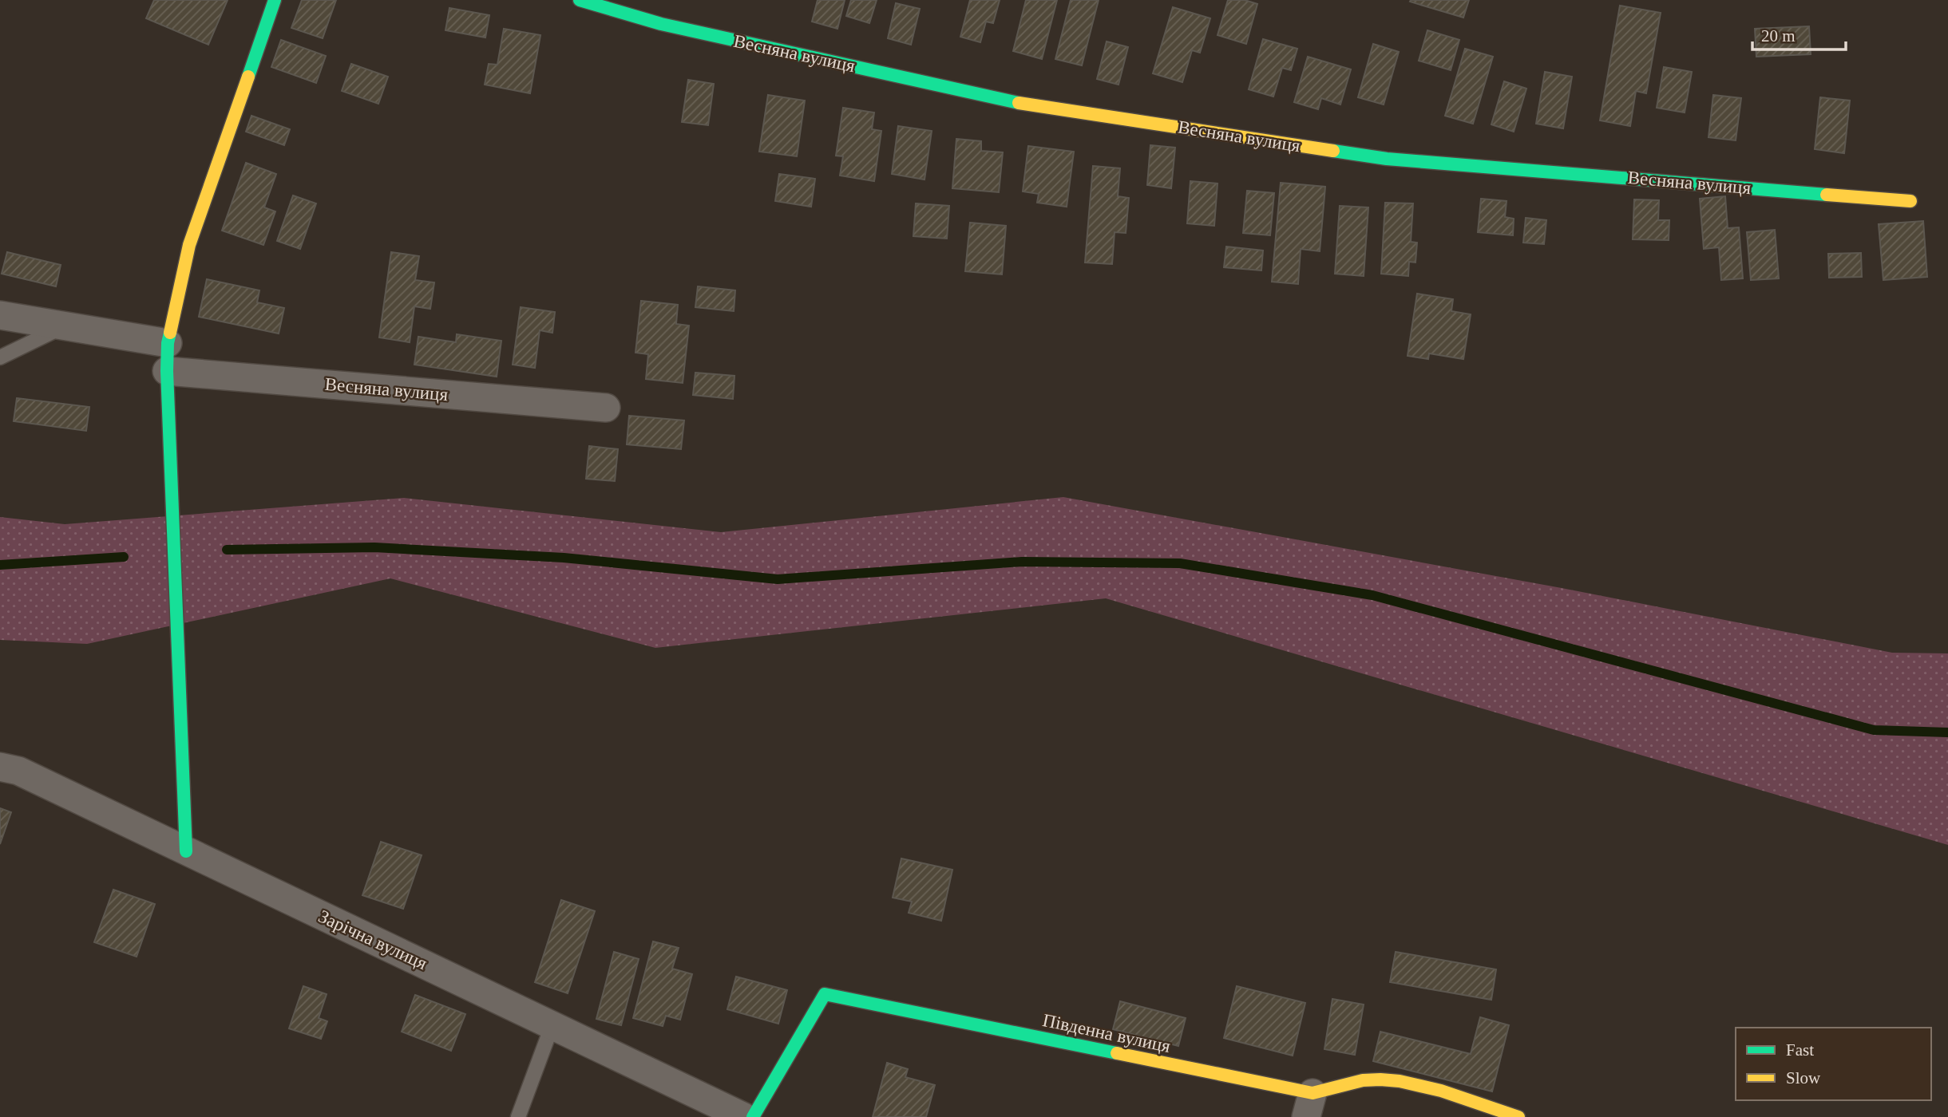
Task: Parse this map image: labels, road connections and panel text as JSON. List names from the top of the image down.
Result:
{
  "streets": {
    "street": ["Весняна вулиця", "Зарічна вулиця", "Південна вулиця"]
  },
  "legend": ["Fast", "Slow"],
  "scale_bar": "20 m"
}
